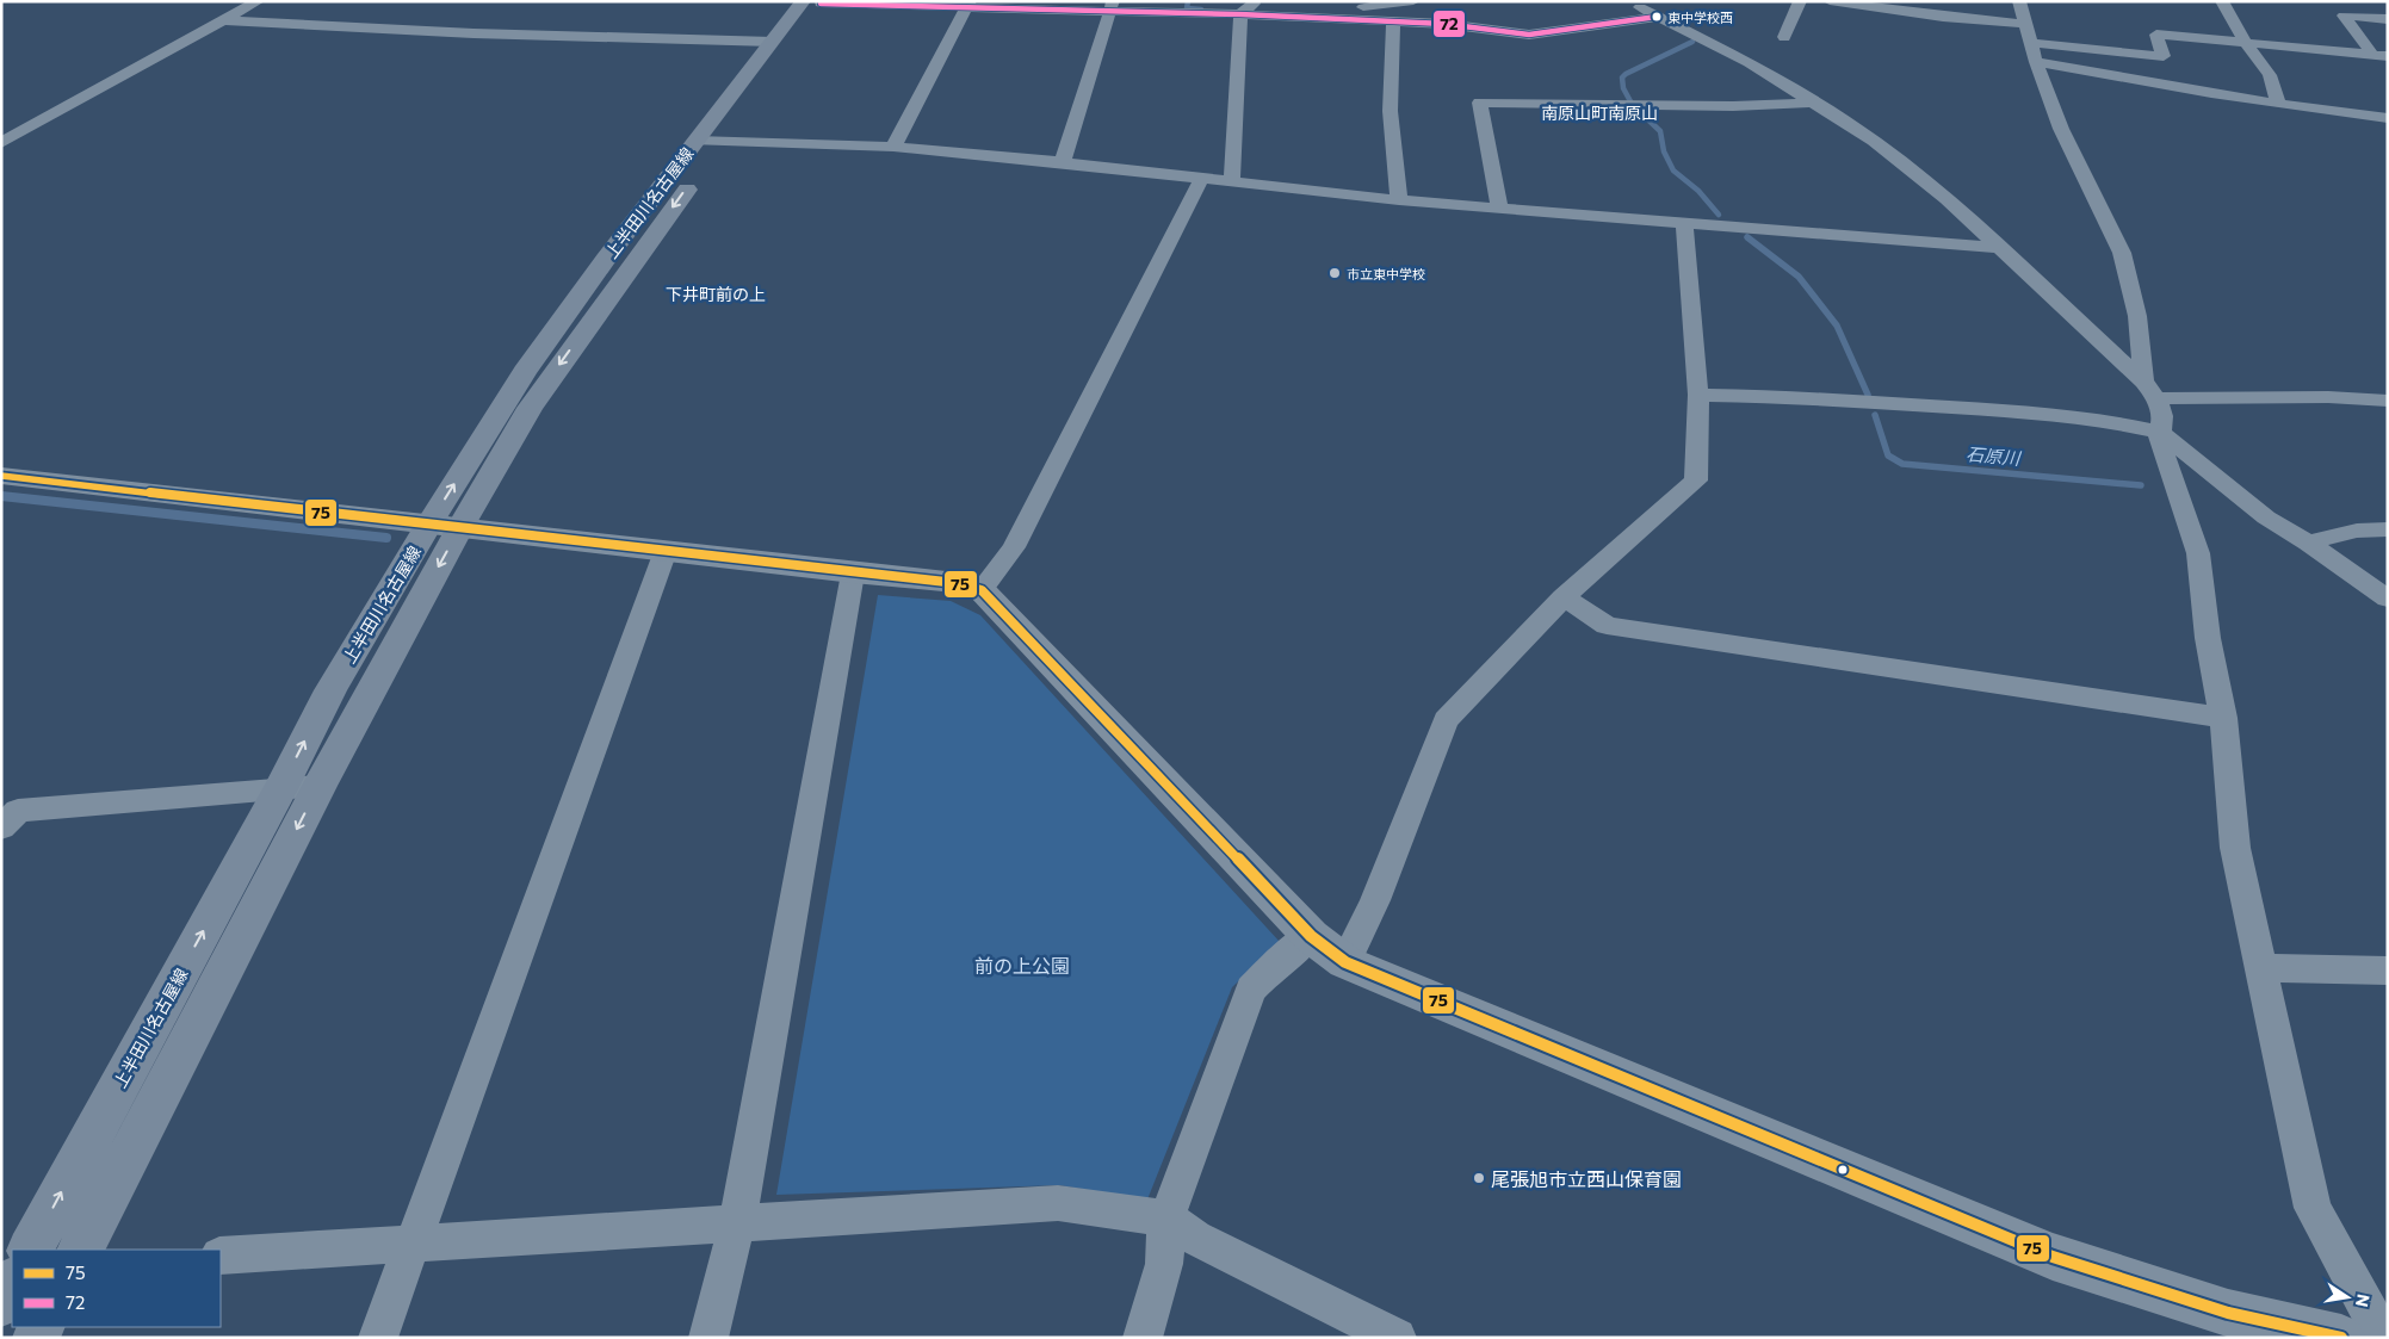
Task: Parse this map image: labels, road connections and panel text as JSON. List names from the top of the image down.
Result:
{
  "streets": {
    "main road": ["上半田川名古屋線"]
  },
  "districts": ["南原山町南原山", "下井町前の上"],
  "water": ["石原川"],
  "parks": ["前の上公園"],
  "places": ["東中学校西", "市立東中学校", "尾張旭市立西山保育園"],
  "lines": ["transit line 72", "transit line 75"],
  "legend": ["75", "72"],
  "north": "right"
}
